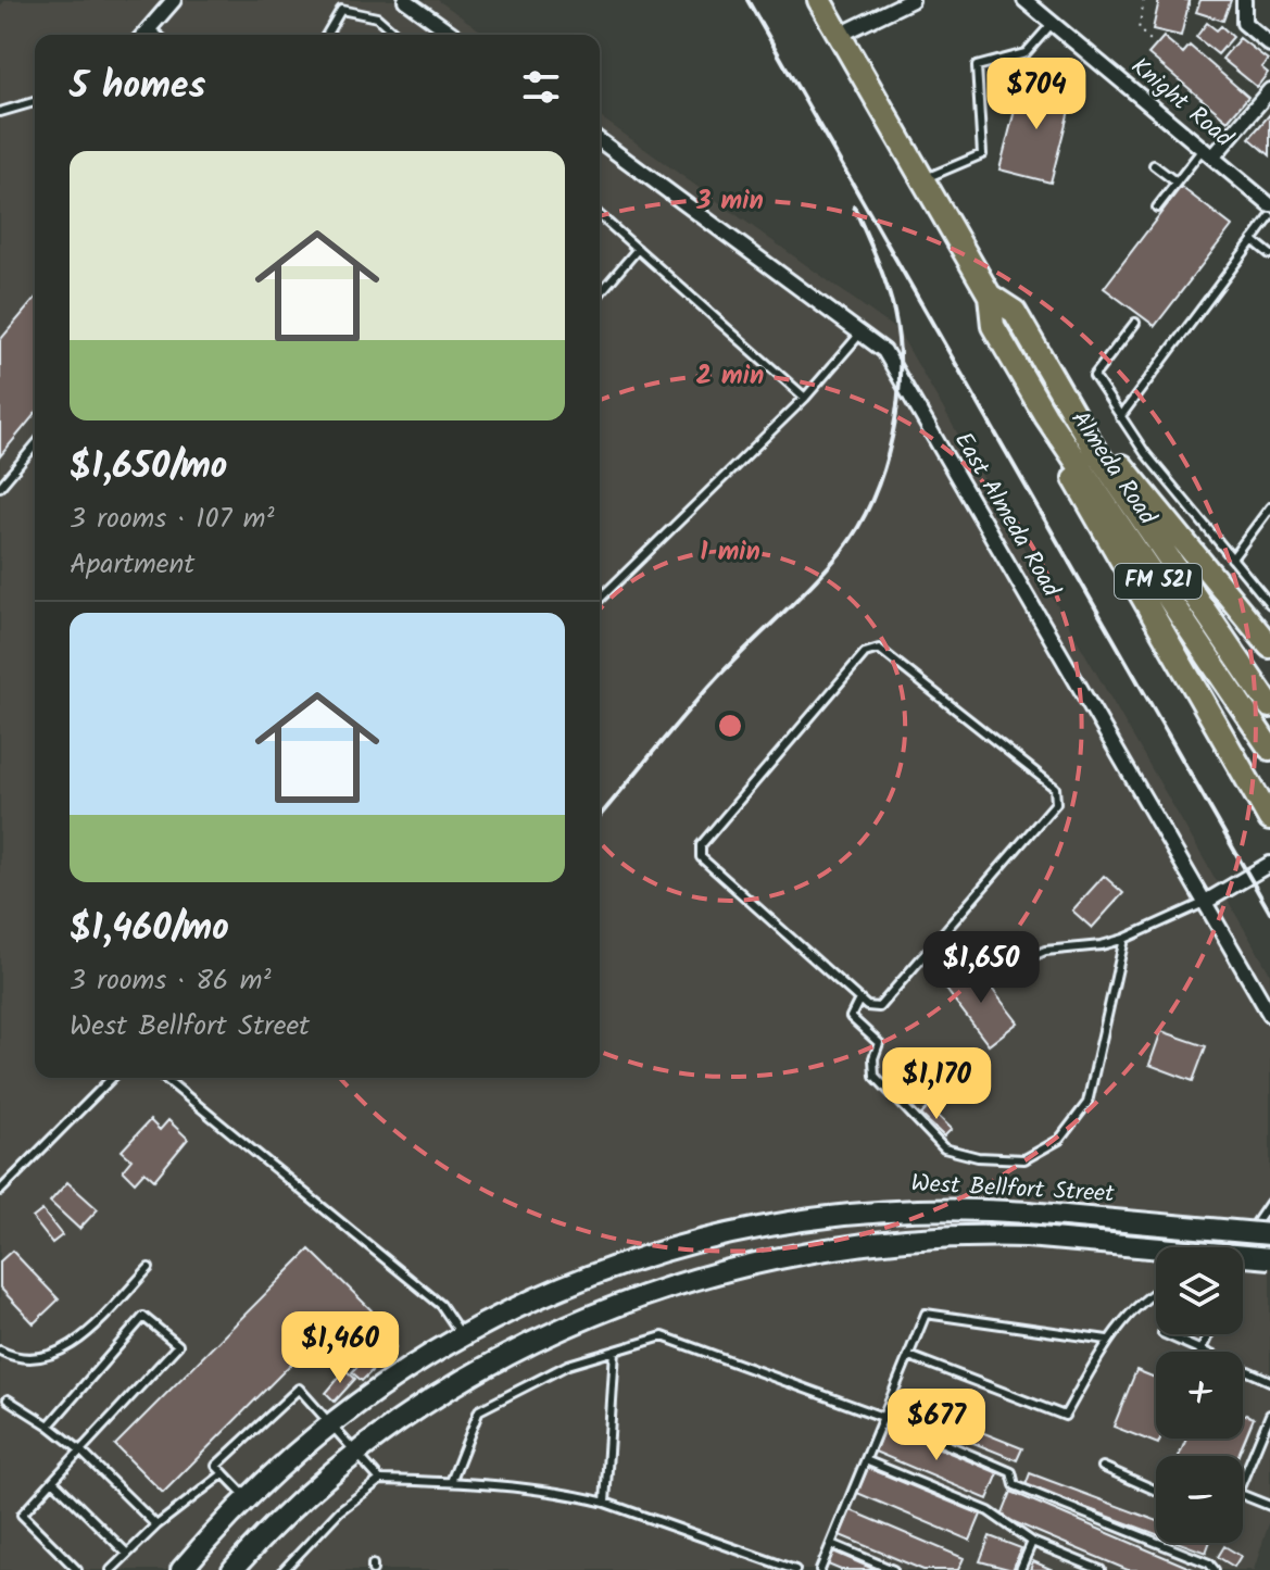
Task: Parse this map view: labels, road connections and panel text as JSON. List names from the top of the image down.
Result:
{
  "streets": {
    "main road": ["Almeda Road", "FM 521", "West Bellfort Street"],
    "street": ["Knight Road", "East Almeda Road"]
  },
  "page": {
    "heading": "5 homes",
    "price": [
      "$704",
      "$1,650",
      "$1,170",
      "$1,460",
      "$677"
    ],
    "list": [
      {
        "name": "$1,650/mo",
        "note": "3 rooms · 107 m² · Apartment"
      },
      {
        "name": "$1,460/mo",
        "note": "3 rooms · 86 m² · West Bellfort Street"
      }
    ],
    "map_buttons": ["+", "−"]
  },
  "rings": ["3 min", "2 min", "1 min"]
}
